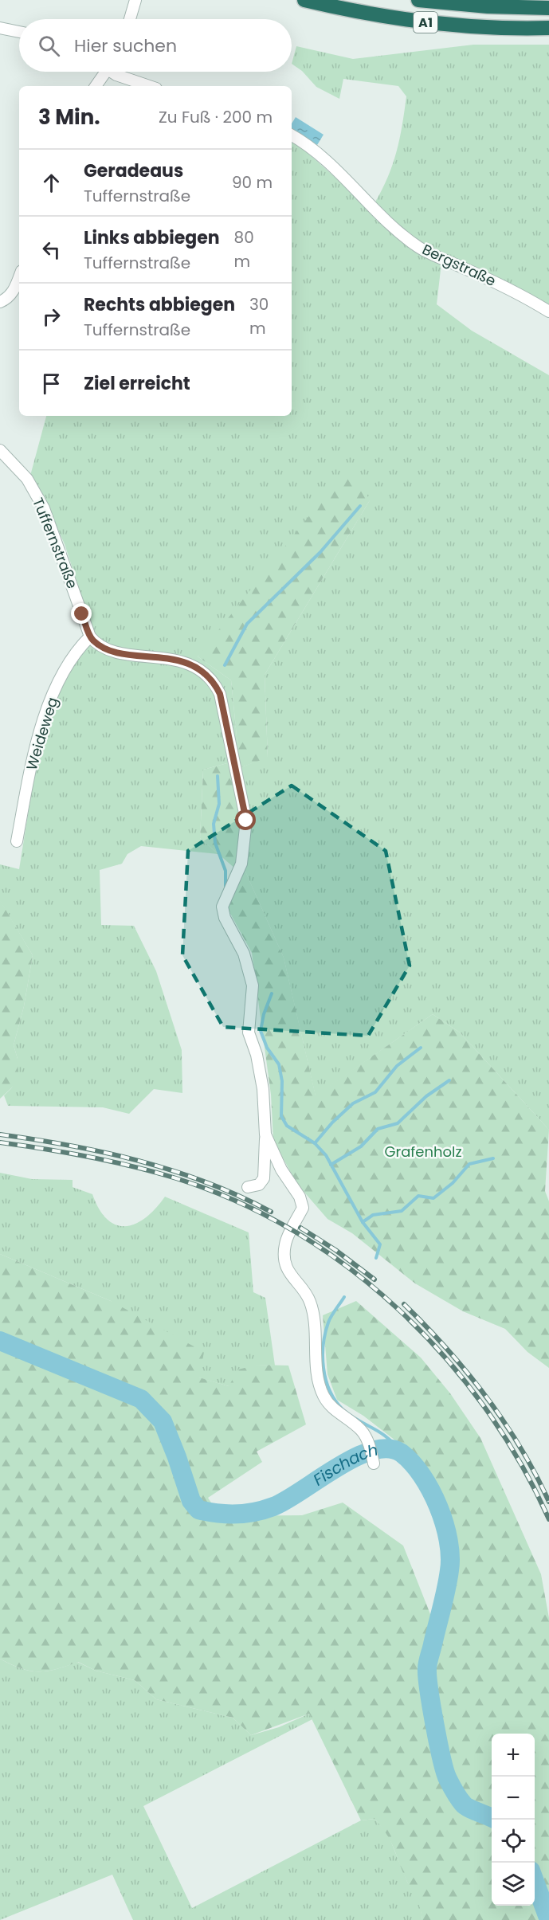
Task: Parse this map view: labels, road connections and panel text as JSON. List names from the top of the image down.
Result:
{
  "streets": {
    "highway": ["A1"],
    "street": ["Bergstraße", "Tuffernstraße", "Weideweg"]
  },
  "crossings": [
    ["Tuffernstraße", "Weideweg"]
  ],
  "water": ["Fischach"],
  "parks": ["Grafenholz"],
  "page": {
    "search": "Hier suchen",
    "heading": ["3 Min.", "Zu Fuß · 200 m"],
    "list": [
      ["Geradeaus", "Tuffernstraße", "90 m"],
      ["Links abbiegen", "Tuffernstraße", "80 m"],
      ["Rechts abbiegen", "Tuffernstraße", "30 m"],
      "Ziel erreicht"
    ],
    "map_buttons": ["+", "−"]
  }
}
